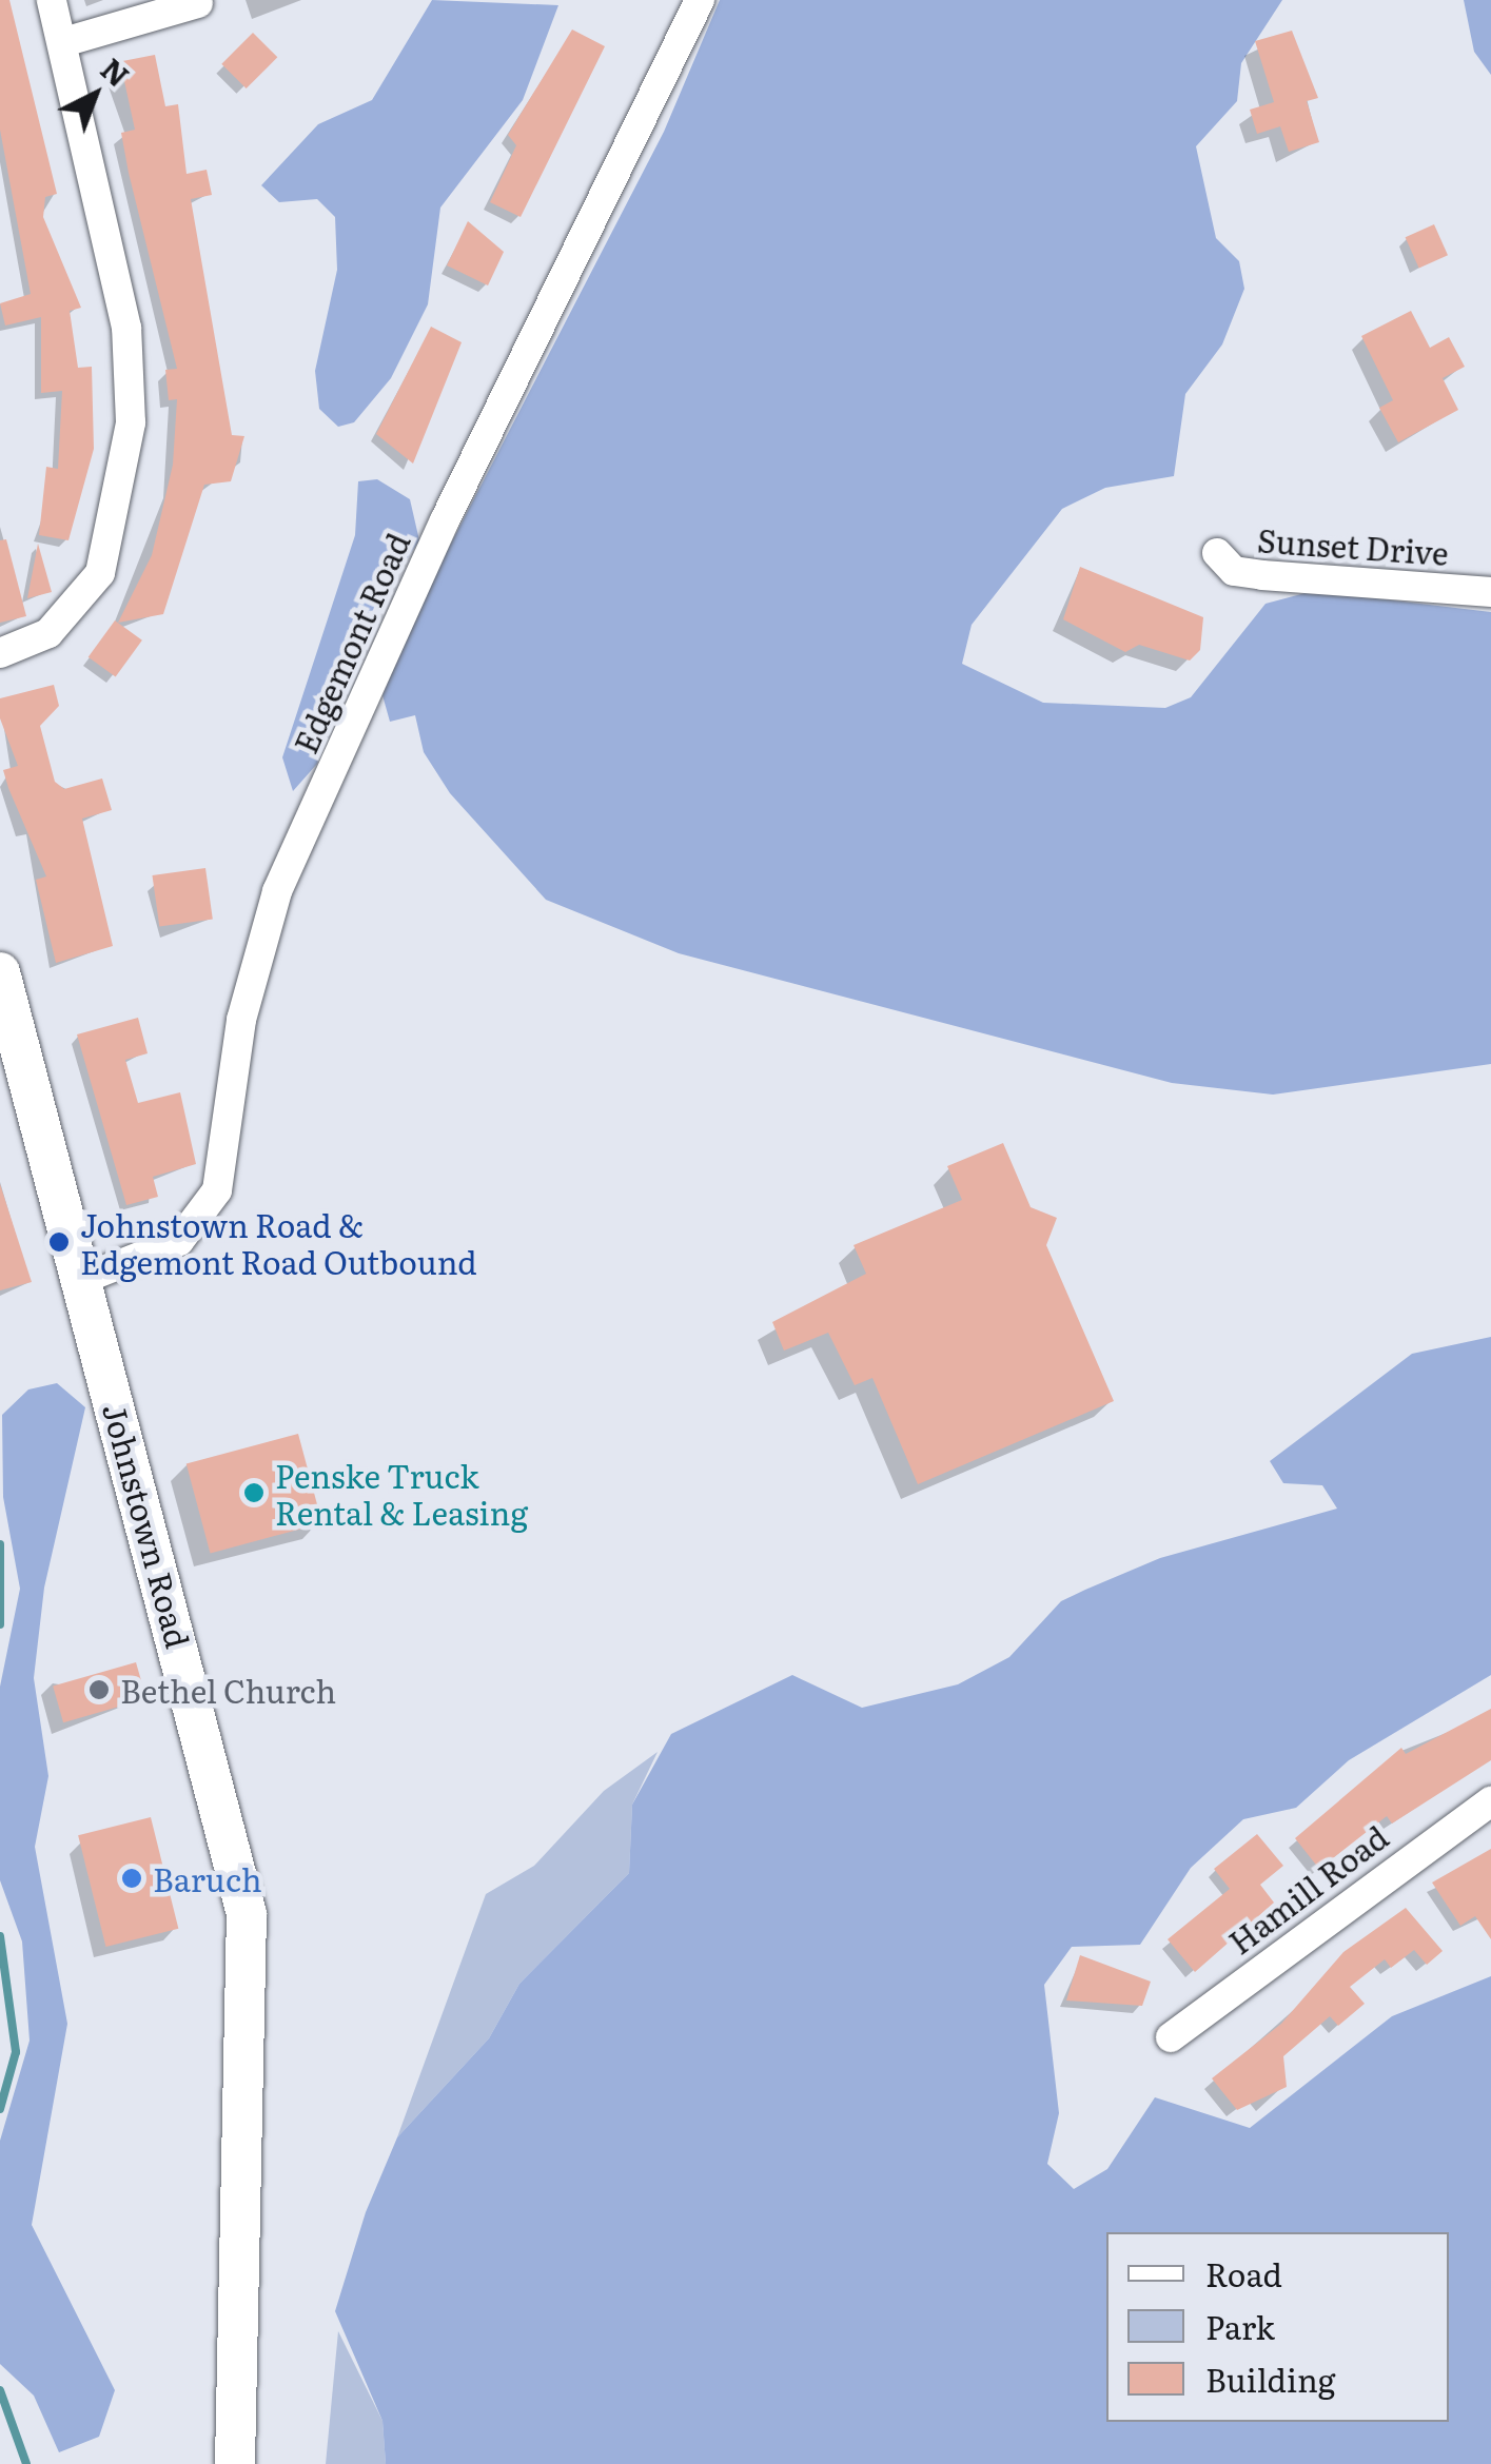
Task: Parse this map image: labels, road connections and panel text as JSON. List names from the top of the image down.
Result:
{
  "streets": {
    "street": [
      "Sunset Drive",
      "Edgemont Road",
      "Johnstown Road",
      "Hamill Road"
    ]
  },
  "crossings": [
    ["Edgemont Road", "Johnstown Road"]
  ],
  "places": [
    "Johnstown Road & Edgemont Road Outbound",
    "Penske Truck Rental & Leasing",
    "Bethel Church",
    "Baruch"
  ],
  "legend": ["Road", "Park", "Building"],
  "north": "top right"
}
